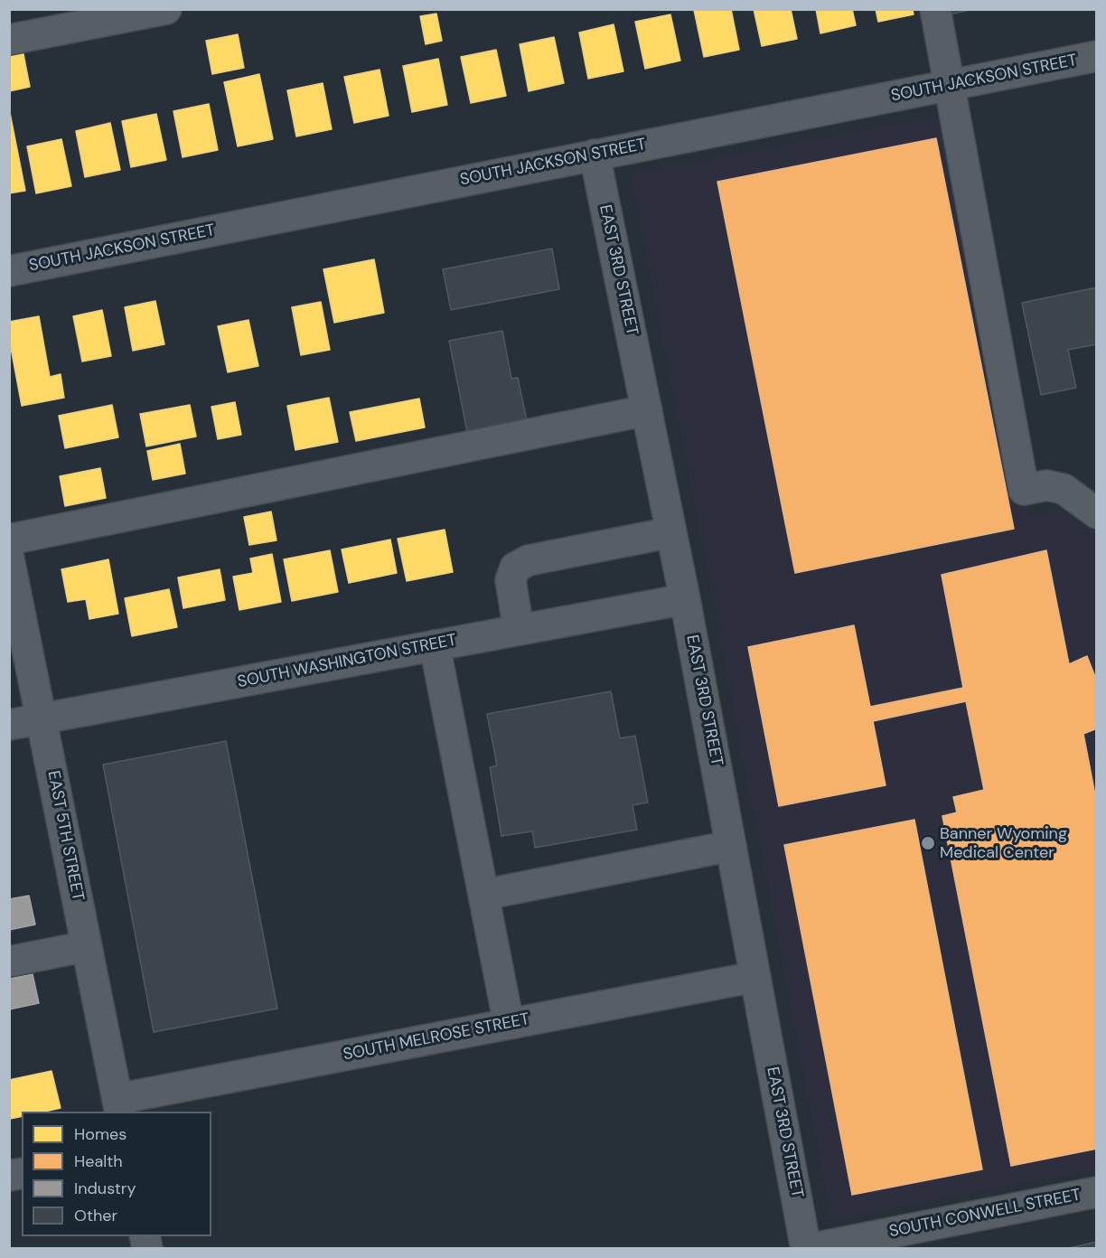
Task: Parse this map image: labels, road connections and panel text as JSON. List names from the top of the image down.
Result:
{
  "streets": {
    "street": [
      "SOUTH JACKSON STREET",
      "EAST 3RD STREET",
      "SOUTH WASHINGTON STREET",
      "EAST 5TH STREET",
      "SOUTH MELROSE STREET",
      "SOUTH CONWELL STREET"
    ]
  },
  "crossings": [
    ["SOUTH JACKSON STREET", "EAST 3RD STREET"],
    ["EAST 3RD STREET", "SOUTH WASHINGTON STREET"],
    ["EAST 3RD STREET", "SOUTH MELROSE STREET"],
    ["SOUTH WASHINGTON STREET", "EAST 5TH STREET"],
    ["EAST 5TH STREET", "SOUTH MELROSE STREET"]
  ],
  "places": ["Banner Wyoming Medical Center"],
  "legend": [
    "Homes",
    "Health",
    "Industry",
    "Other"
  ]
}
